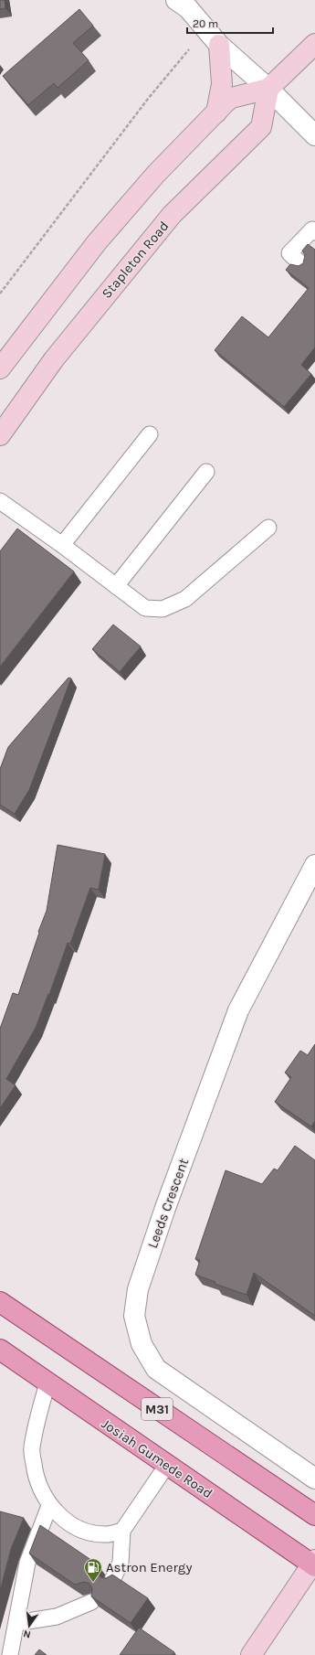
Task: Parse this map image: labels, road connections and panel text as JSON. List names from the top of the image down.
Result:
{
  "streets": {
    "main road": ["Stapleton Road", "M31", "Josiah Gumede Road"],
    "street": ["Leeds Crescent"]
  },
  "places": {
    "fuel station": ["Astron Energy"]
  },
  "scale_bar": "20 m",
  "north": "bottom"
}
